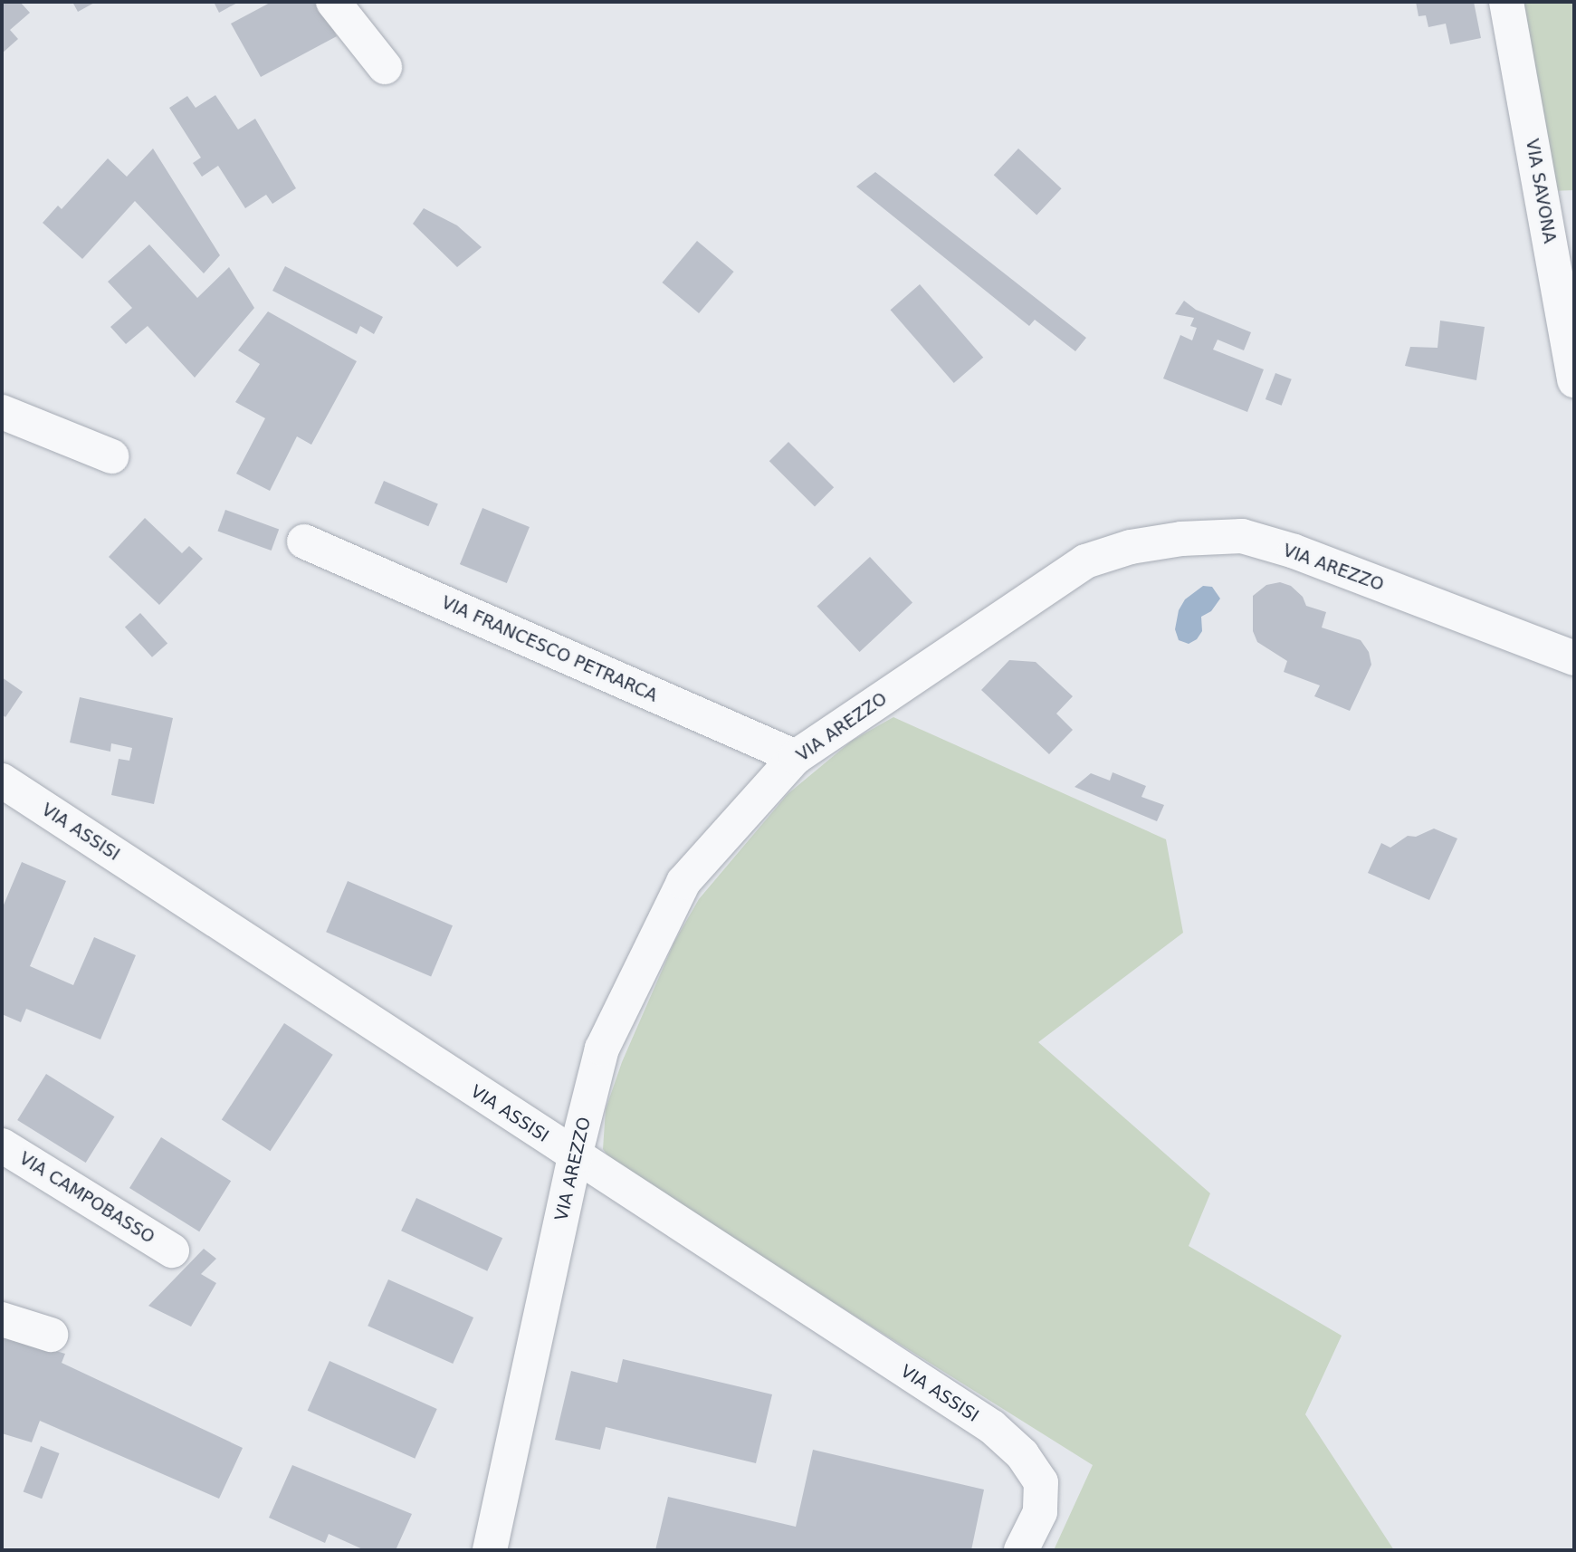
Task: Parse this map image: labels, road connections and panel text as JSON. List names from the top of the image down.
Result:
{
  "streets": {
    "street": [
      "VIA SAVONA",
      "VIA AREZZO",
      "VIA FRANCESCO PETRARCA",
      "VIA ASSISI",
      "VIA CAMPOBASSO"
    ]
  },
  "crossings": [
    ["VIA AREZZO", "VIA FRANCESCO PETRARCA"],
    ["VIA AREZZO", "VIA ASSISI"]
  ]
}
